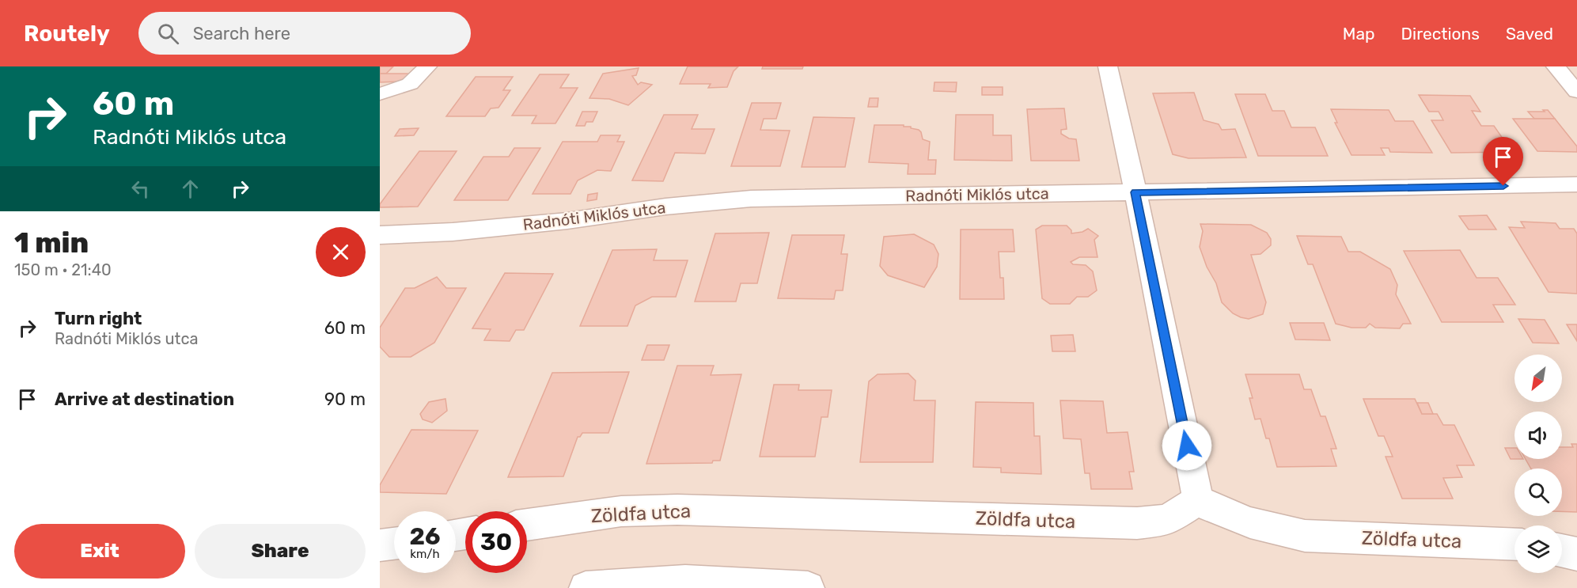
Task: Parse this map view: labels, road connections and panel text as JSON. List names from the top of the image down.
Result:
{
  "streets": {
    "street": ["Radnóti Miklós utca", "Zöldfa utca"]
  },
  "north": "bottom left",
  "page": {
    "header": "Routely",
    "search": "Search here",
    "nav": ["Map", "Directions", "Saved"],
    "turn": ["60 m", "Radnóti Miklós utca"],
    "heading": ["1 min", "150 m · 21:40"],
    "list": [
      {
        "name": "Turn right",
        "note": "Radnóti Miklós utca",
        "value": "60 m"
      },
      {
        "name": "Arrive at destination",
        "value": "90 m"
      }
    ],
    "speed": "26 km/h",
    "limit": "30",
    "buttons": ["Exit", "Share"]
  }
}
